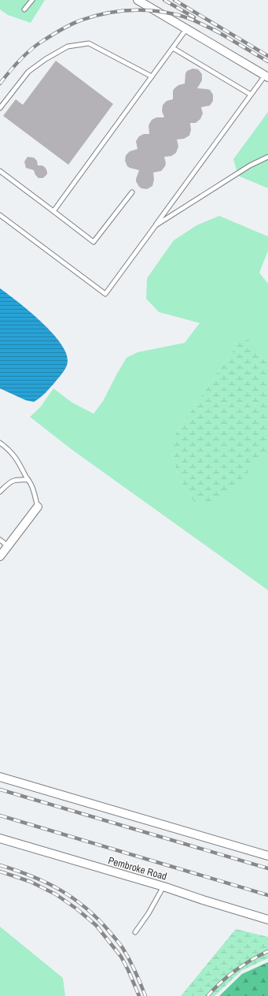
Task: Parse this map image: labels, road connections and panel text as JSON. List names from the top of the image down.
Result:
{
  "streets": {
    "street": ["Pembroke Road"]
  }
}
